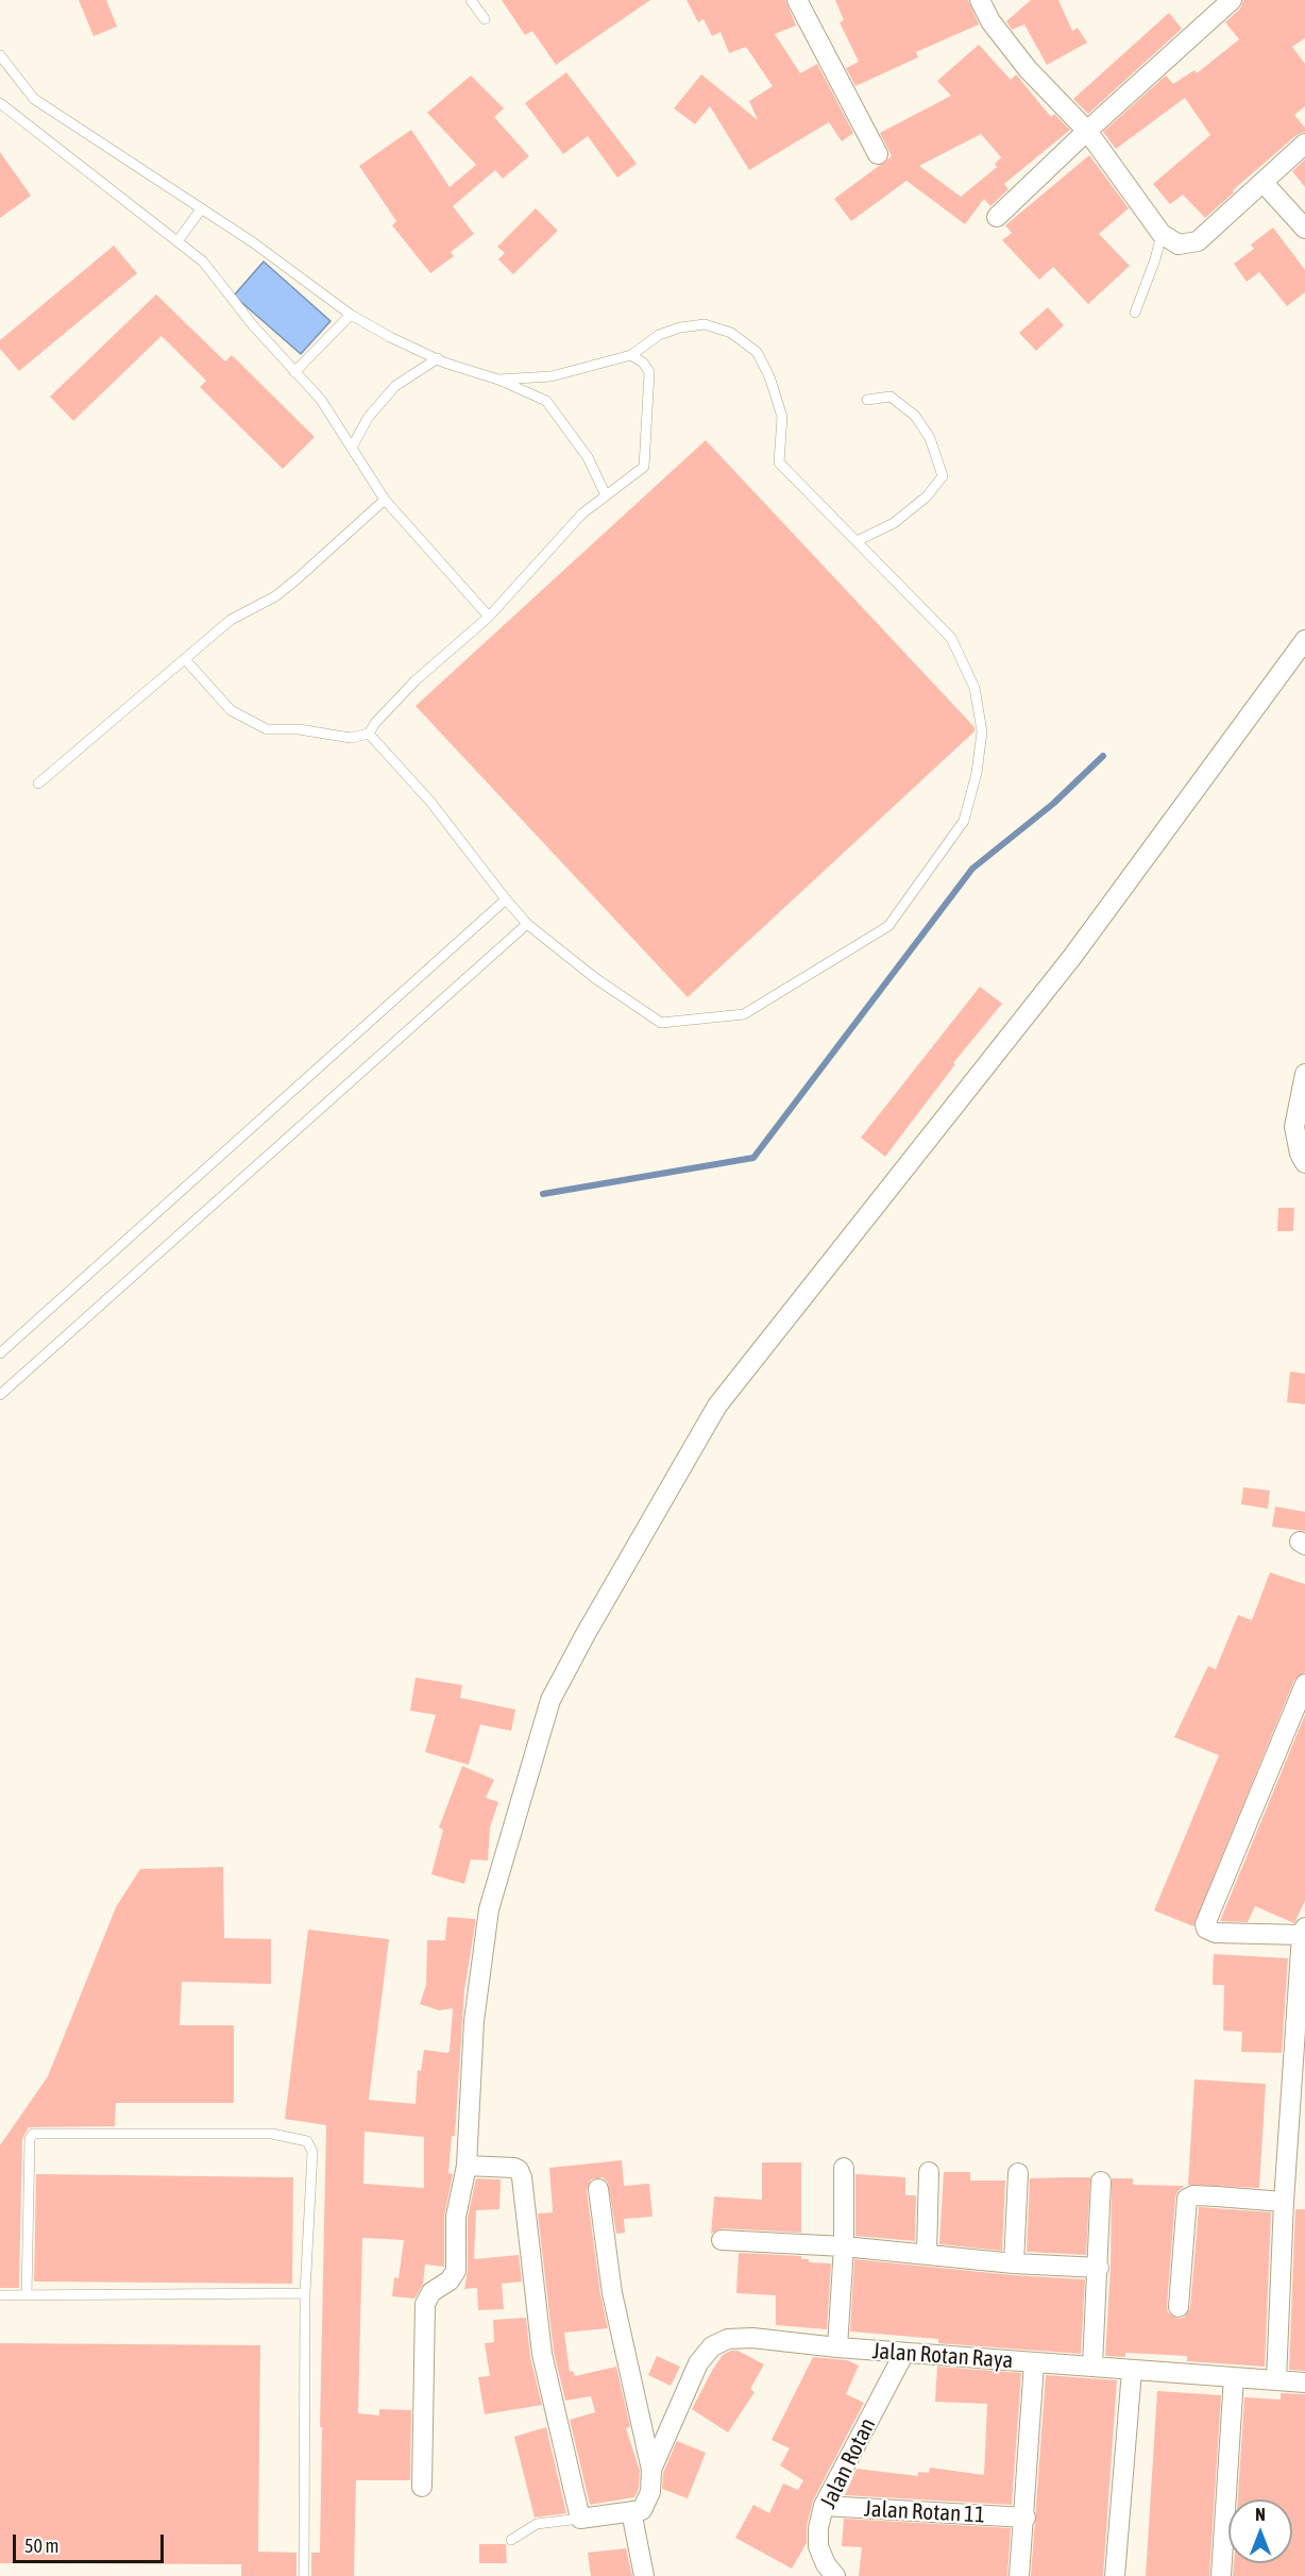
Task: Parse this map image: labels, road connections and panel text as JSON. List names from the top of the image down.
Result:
{
  "streets": {
    "street": ["Jalan Rotan Raya", "Jalan Rotan", "Jalan Rotan 11"]
  },
  "crossings": [
    ["Jalan Rotan Raya", "Jalan Rotan"],
    ["Jalan Rotan", "Jalan Rotan 11"]
  ],
  "scale_bar": "50 m",
  "north": "top"
}
